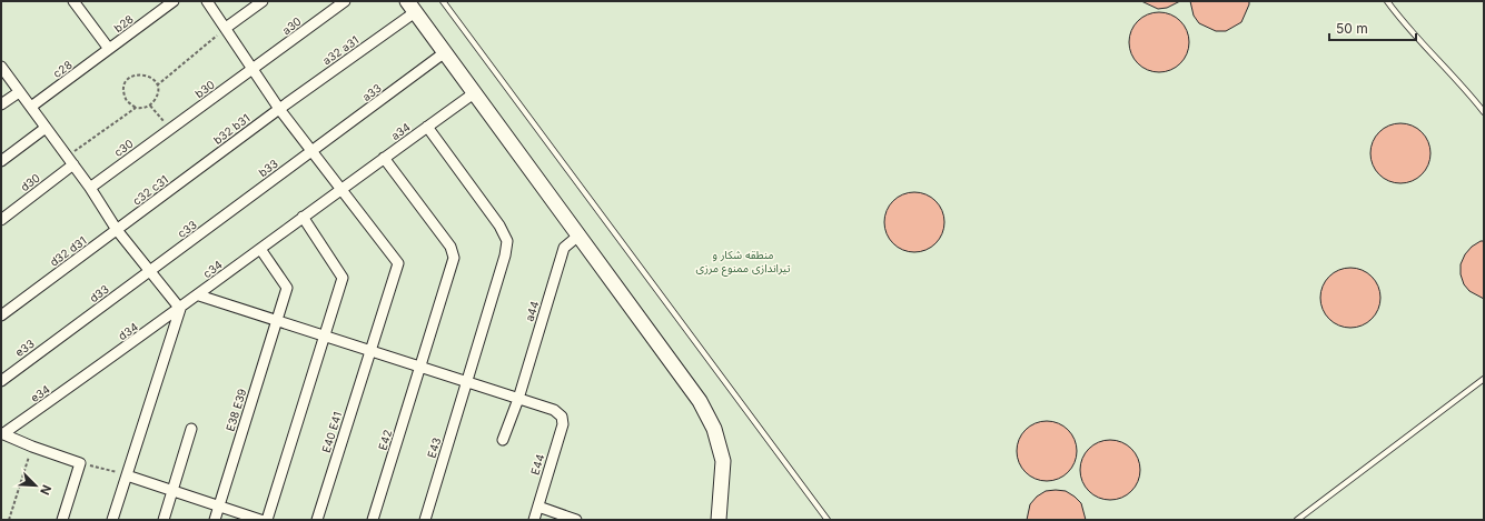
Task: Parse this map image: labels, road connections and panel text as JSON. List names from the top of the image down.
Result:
{
  "streets": {
    "street": [
      "b28",
      "a30",
      "a32 a31",
      "c28",
      "b30",
      "a33",
      "b32 b31",
      "a34",
      "c30",
      "b33",
      "d30",
      "c32 c31",
      "c33",
      "d32 d31",
      "c34",
      "d33",
      "a44",
      "d34",
      "e33",
      "e34",
      "E38 E39",
      "E40 E41",
      "E42",
      "E43",
      "E44"
    ]
  },
  "crossings": [
    ["b28", "c28"],
    ["a30", "b30"],
    ["a32 a31", "b32 b31"],
    ["b30", "c30"],
    ["a33", "b33"],
    ["b32 b31", "c32 c31"],
    ["a34", "c34"],
    ["a34", "E40 E41"],
    ["a34", "E42"],
    ["a34", "E43"],
    ["b33", "c33"],
    ["c32 c31", "d32 d31"],
    ["c33", "d33"],
    ["c34", "d34"],
    ["c34", "E38 E39"],
    ["d33", "e33"],
    ["a44", "E44"],
    ["d34", "e34"]
  ],
  "parks": ["منطقه شکار و تیراندازی ممنوع مرزی"],
  "scale_bar": "50 m",
  "north": "bottom right"
}
